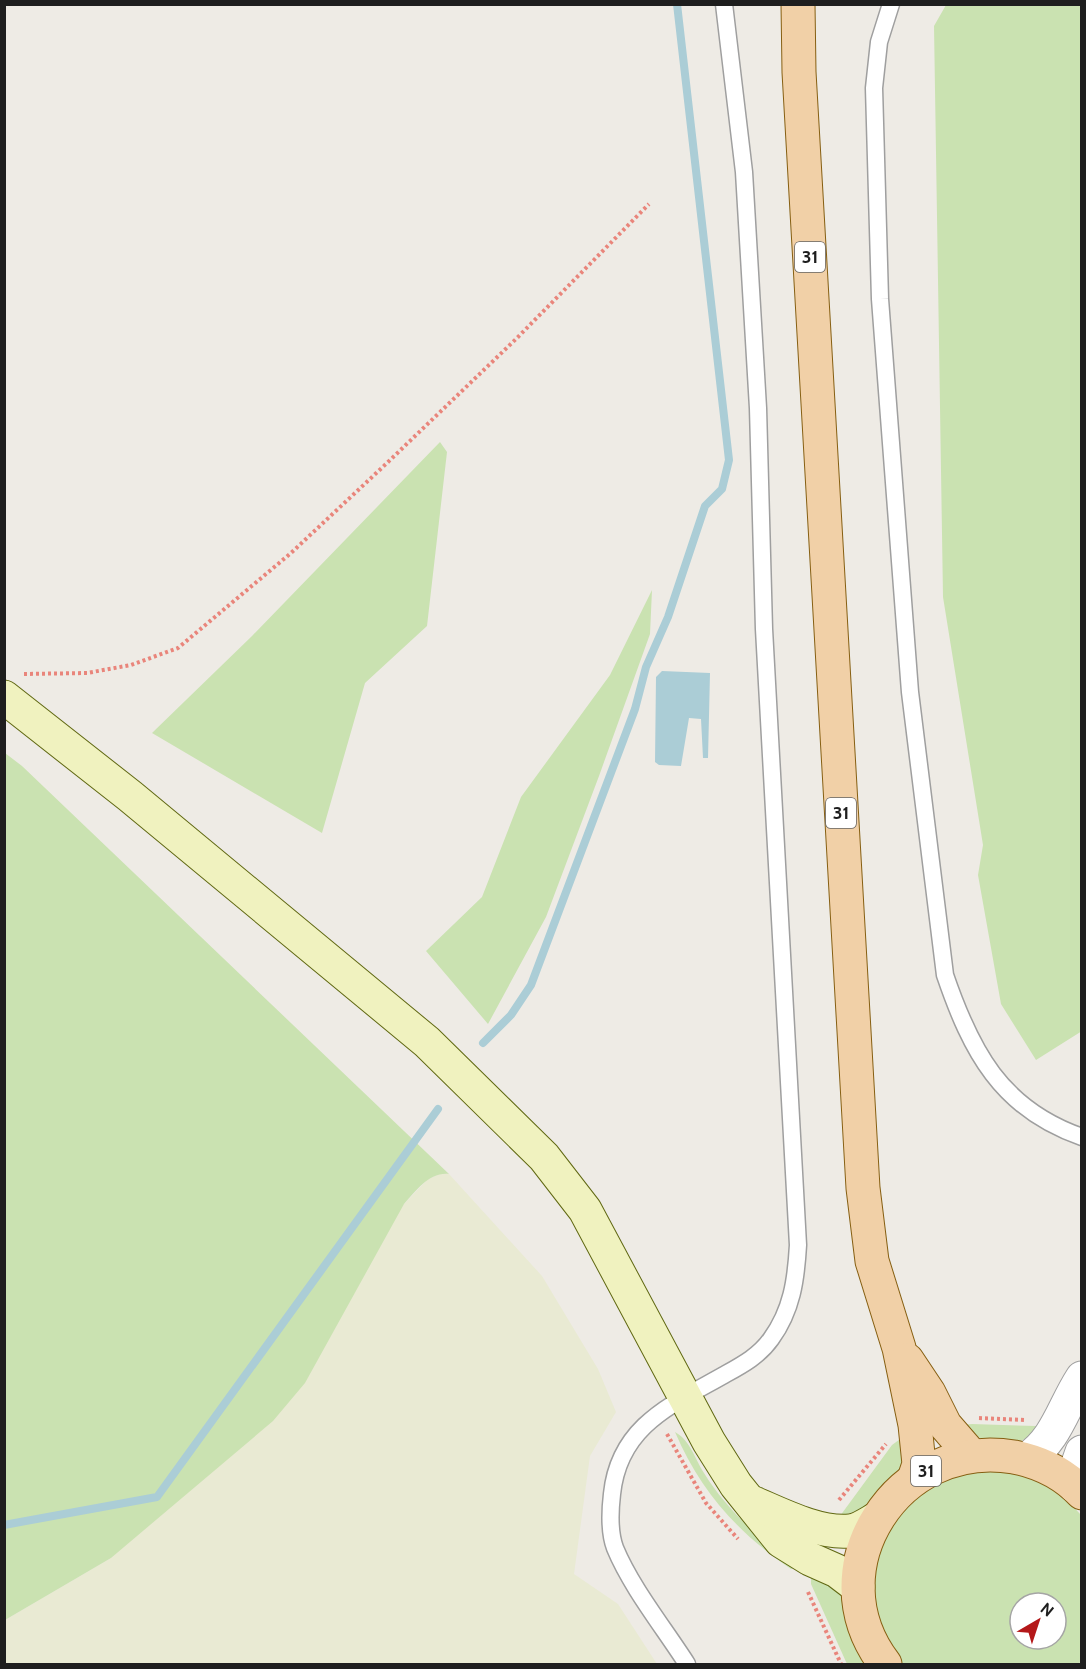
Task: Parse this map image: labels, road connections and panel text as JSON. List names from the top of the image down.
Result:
{
  "streets": {
    "main road": ["31"]
  },
  "north": "top right"
}
